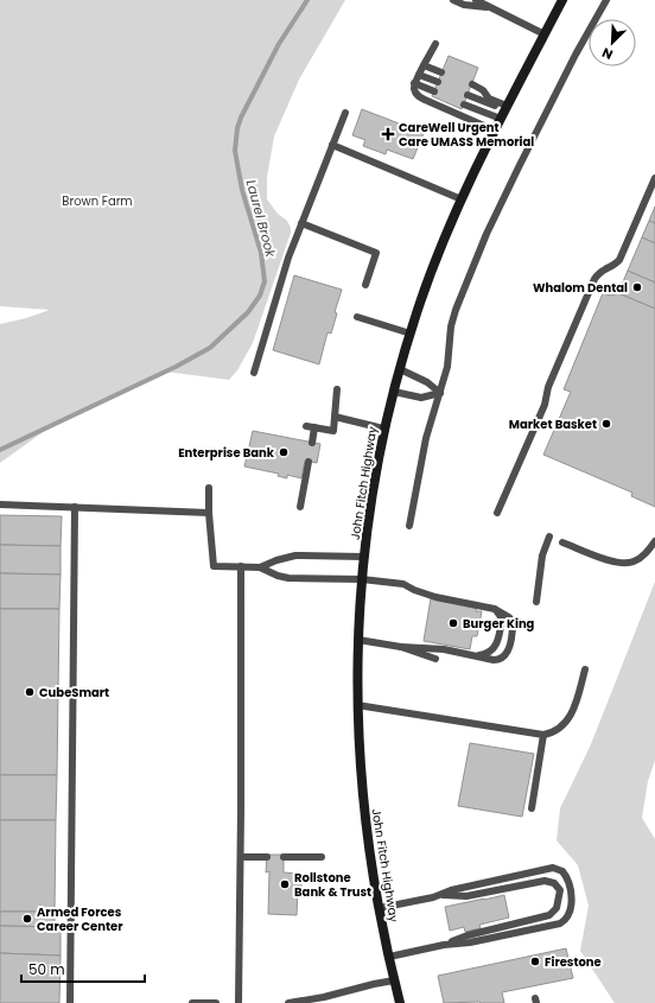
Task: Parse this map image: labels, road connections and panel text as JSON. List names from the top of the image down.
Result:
{
  "streets": {
    "main road": ["John Fitch Highway"]
  },
  "water": ["Laurel Brook"],
  "parks": ["Brown Farm"],
  "places": {
    "health": ["CareWell Urgent Care UMASS Memorial"],
    "other": [
      "Whalom Dental",
      "Market Basket",
      "Enterprise Bank",
      "Burger King",
      "CubeSmart",
      "Rollstone Bank & Trust",
      "Armed Forces Career Center",
      "Firestone"
    ]
  },
  "scale_bar": "50 m",
  "north": "bottom left"
}
